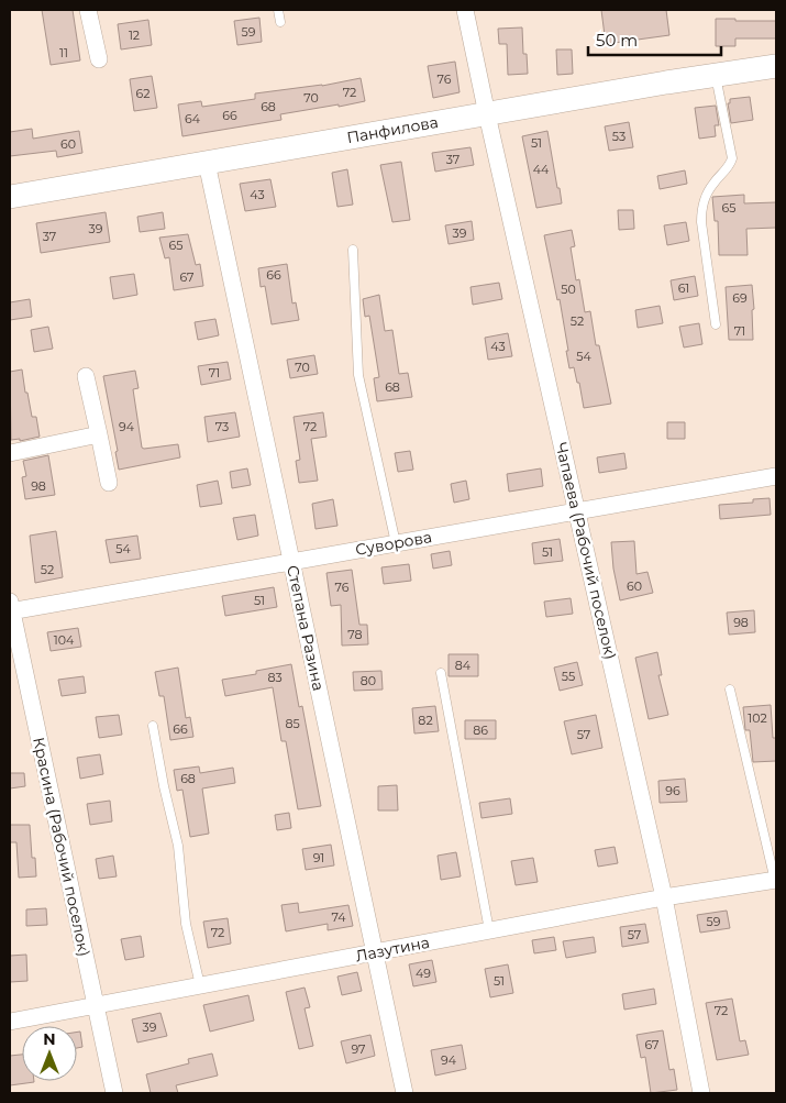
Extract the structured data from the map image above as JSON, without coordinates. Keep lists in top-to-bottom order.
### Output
{
  "streets": {
    "street": [
      "Панфилова",
      "Суворова",
      "Чапаева (Рабочий поселок)",
      "Степана Разина",
      "Красина (Рабочий поселок)",
      "Лазутина"
    ]
  },
  "crossings": [
    ["Панфилова", "Чапаева (Рабочий поселок)"],
    ["Панфилова", "Степана Разина"],
    ["Суворова", "Чапаева (Рабочий поселок)"],
    ["Суворова", "Степана Разина"],
    ["Суворова", "Красина (Рабочий поселок)"],
    ["Чапаева (Рабочий поселок)", "Лазутина"],
    ["Степана Разина", "Лазутина"],
    ["Красина (Рабочий поселок)", "Лазутина"]
  ],
  "house_numbers": [
    "59",
    "12",
    "11",
    "76",
    "72",
    "62",
    "70",
    "68",
    "66",
    "64",
    "53",
    "51",
    "60",
    "37",
    "44",
    "43",
    "65",
    "39",
    "39",
    "37",
    "65",
    "66",
    "67",
    "61",
    "50",
    "69",
    "52",
    "71",
    "43",
    "54",
    "70",
    "71",
    "68",
    "94",
    "73",
    "72",
    "98",
    "54",
    "51",
    "52",
    "60",
    "76",
    "51",
    "98",
    "78",
    "104",
    "84",
    "55",
    "83",
    "80",
    "102",
    "82",
    "85",
    "66",
    "86",
    "57",
    "68",
    "96",
    "91",
    "74",
    "59",
    "72",
    "57",
    "49",
    "51",
    "72",
    "39",
    "67",
    "97",
    "94"
  ],
  "scale_bar": "50 m",
  "north": "top"
}
